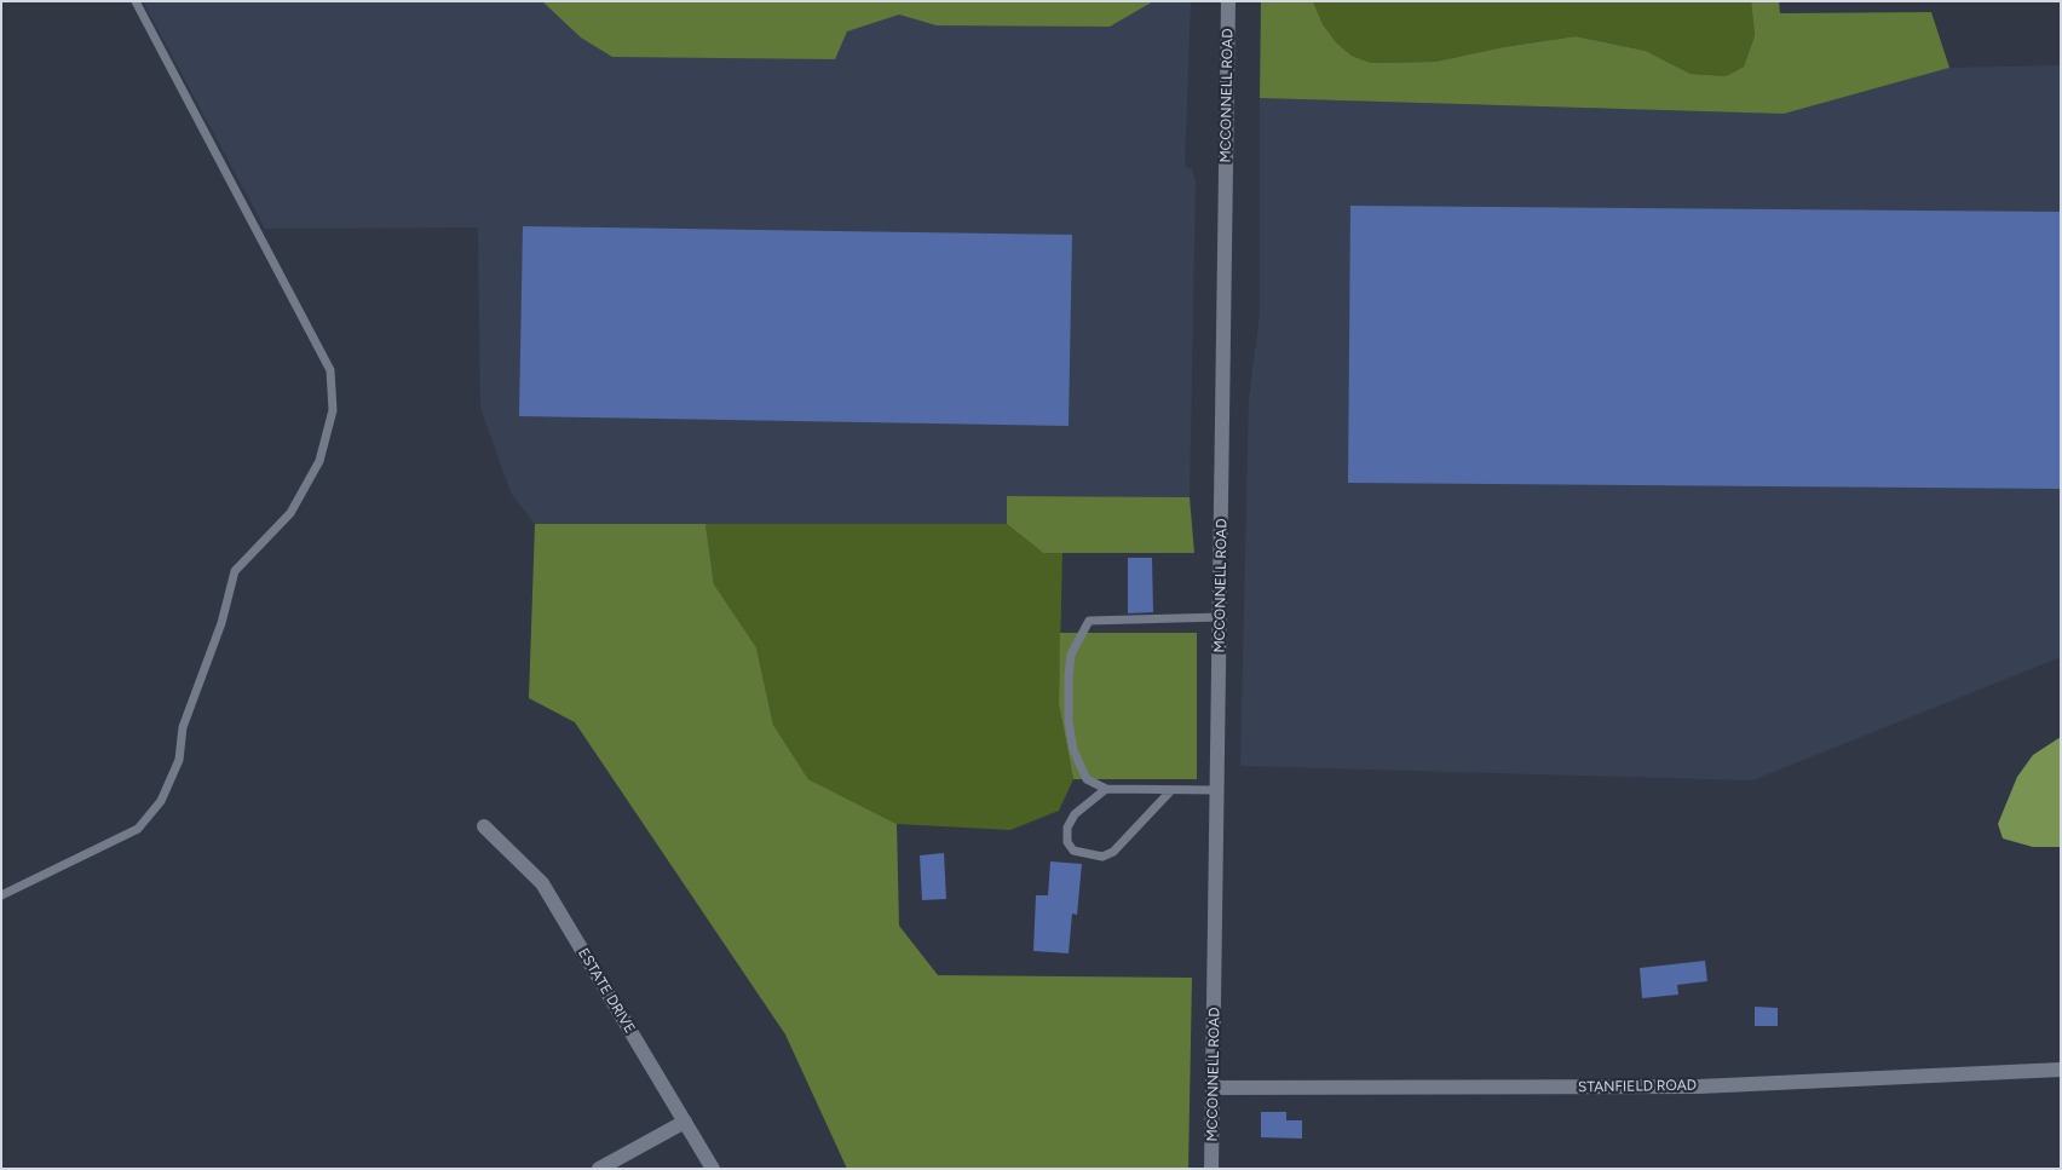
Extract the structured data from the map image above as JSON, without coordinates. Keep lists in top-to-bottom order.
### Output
{
  "streets": {
    "street": ["MCCONNELL ROAD", "ESTATE DRIVE", "STANFIELD ROAD"]
  },
  "crossings": [
    ["MCCONNELL ROAD", "STANFIELD ROAD"]
  ]
}
